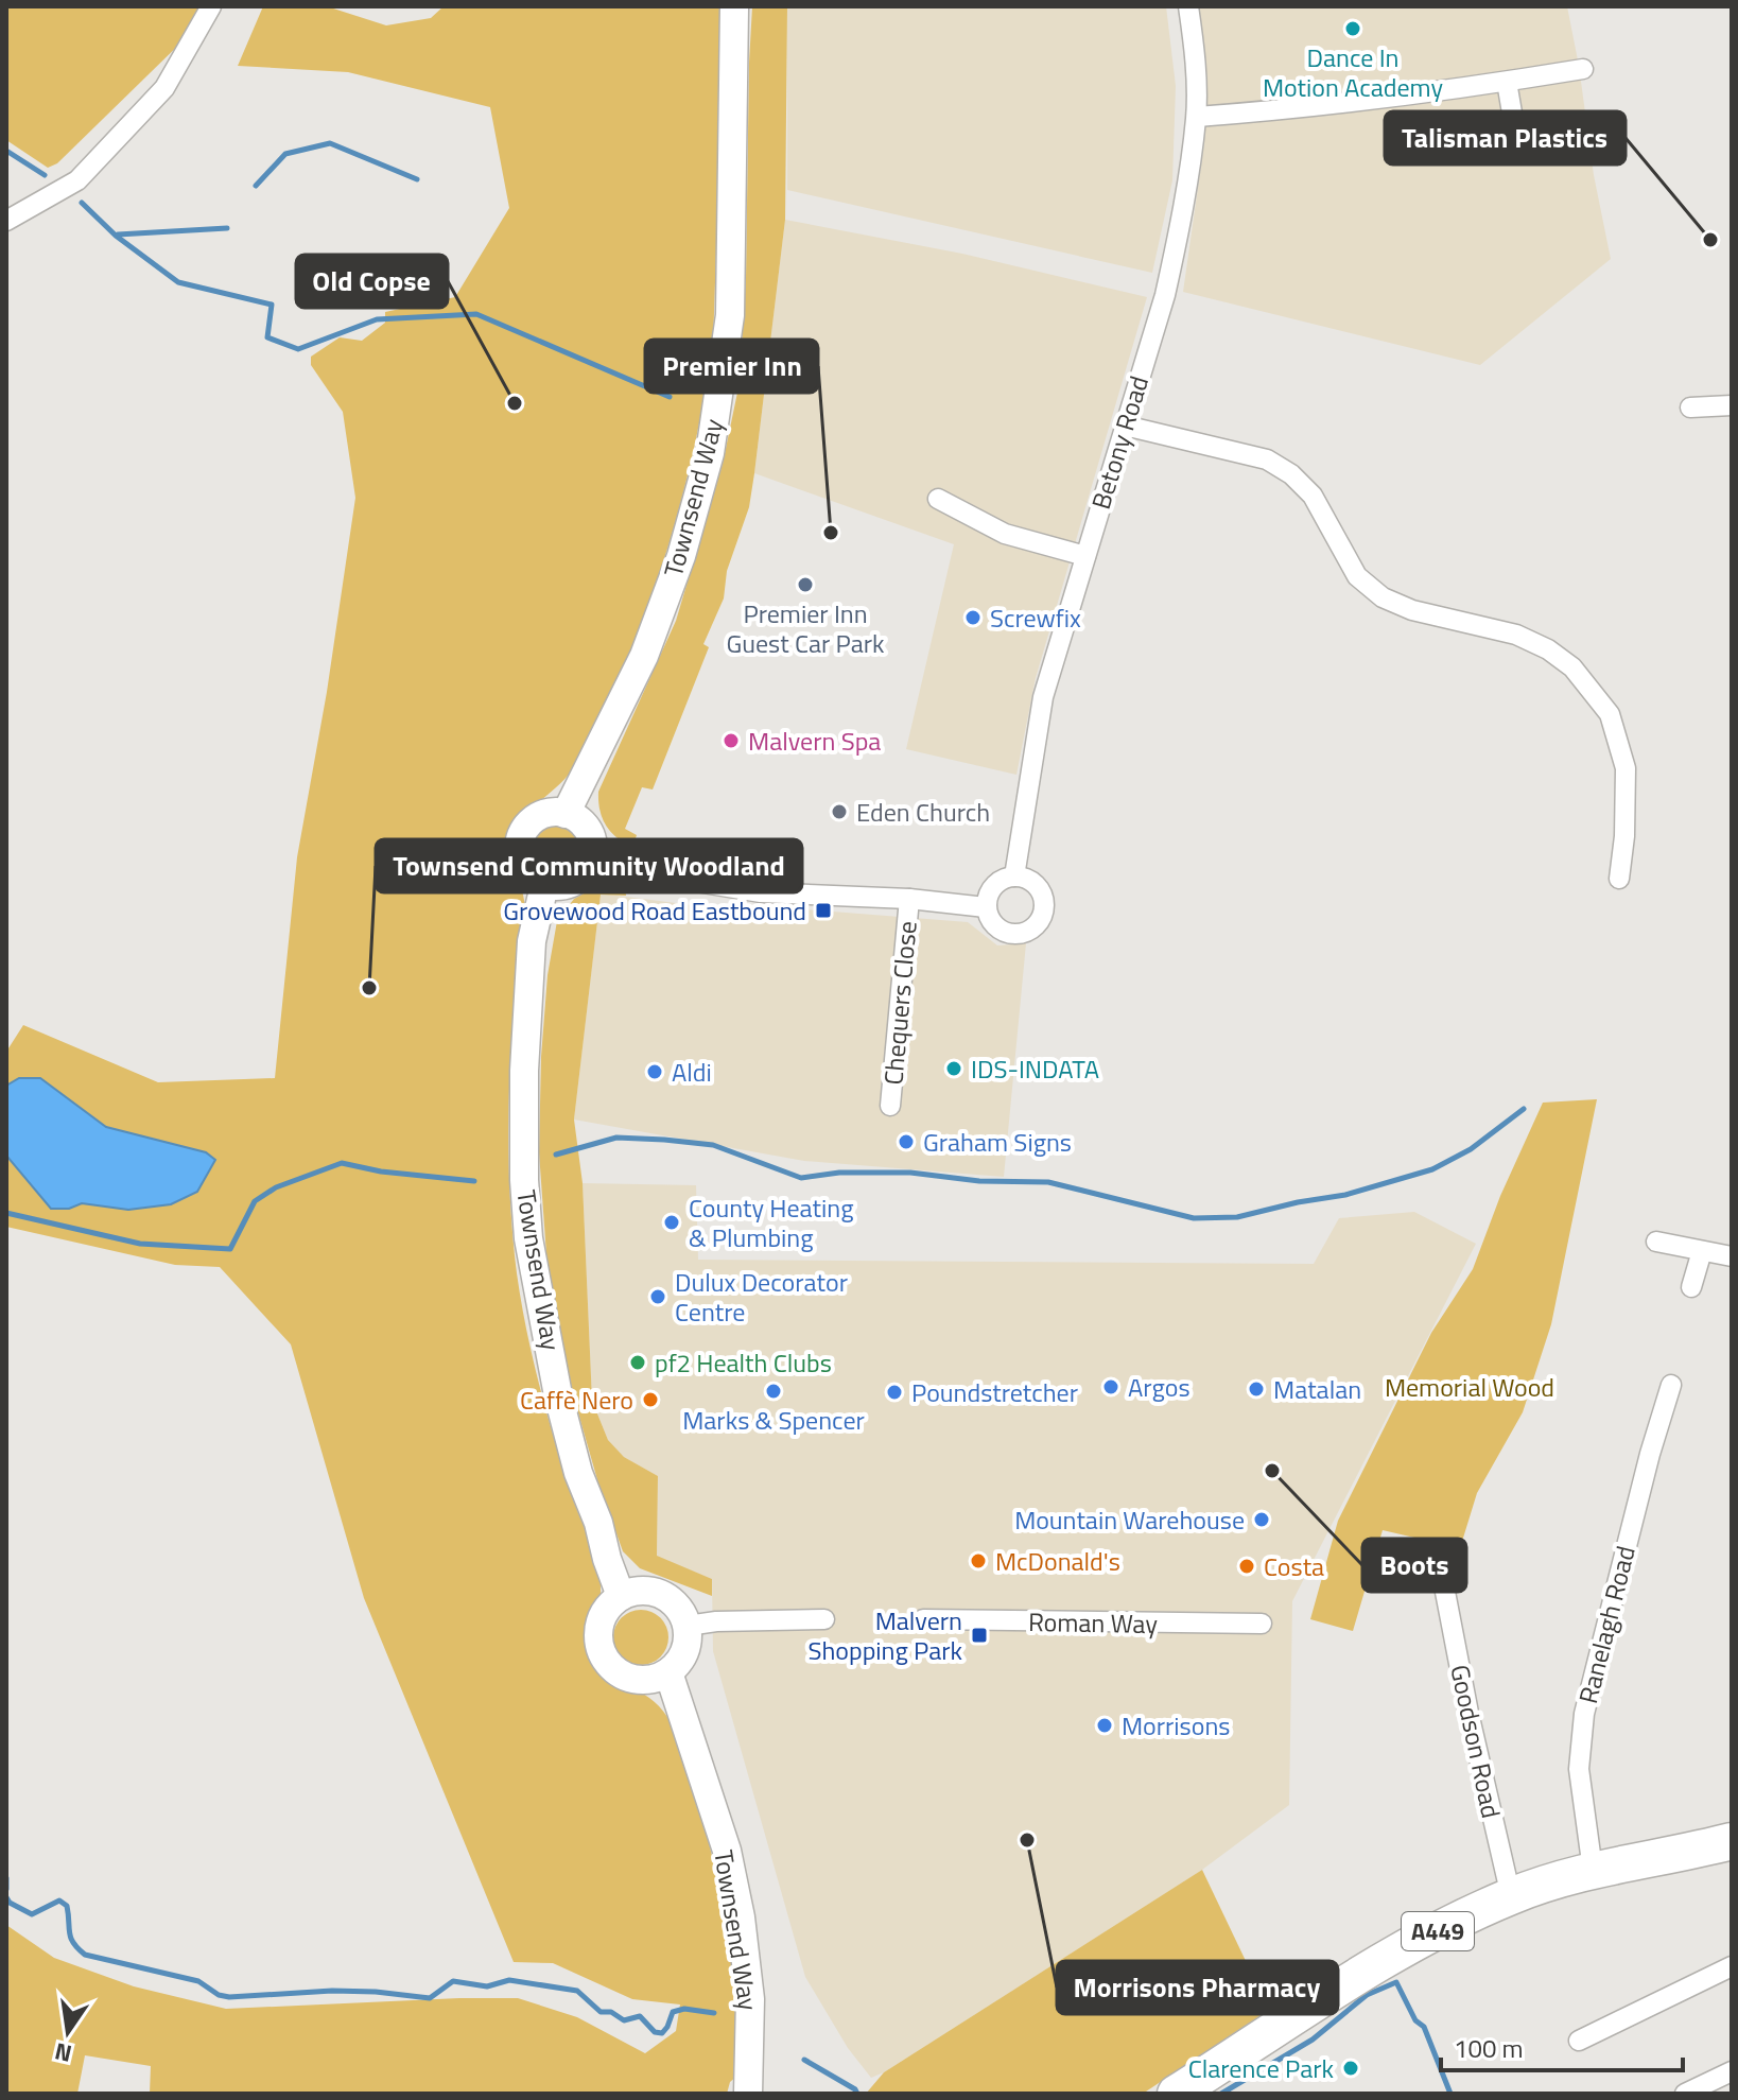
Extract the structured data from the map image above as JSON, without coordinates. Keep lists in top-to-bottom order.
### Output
{
  "streets": {
    "highway": ["A449"],
    "main road": ["Townsend Way"],
    "street": [
      "Betony Road",
      "Chequers Close",
      "Roman Way",
      "Ranelagh Road",
      "Goodson Road"
    ]
  },
  "crossings": [
    ["Ranelagh Road", "A449"],
    ["Goodson Road", "A449"]
  ],
  "parks": ["Memorial Wood"],
  "places": {
    "other": [
      "Dance In Motion Academy",
      "Talisman Plastics",
      "Old Copse",
      "Premier Inn",
      "Premier Inn Guest Car Park",
      "Screwfix",
      "Malvern Spa",
      "Eden Church",
      "Townsend Community Woodland",
      "IDS-INDATA",
      "Aldi",
      "Graham Signs",
      "County Heating & Plumbing",
      "Dulux Decorator Centre",
      "pf2 Health Clubs",
      "Argos",
      "Matalan",
      "Marks & Spencer",
      "Poundstretcher",
      "Caffè Nero",
      "Boots",
      "Mountain Warehouse",
      "McDonald's",
      "Costa",
      "Morrisons",
      "Morrisons Pharmacy",
      "Clarence Park"
    ],
    "transit": ["Grovewood Road Eastbound", "Malvern Shopping Park"]
  },
  "scale_bar": "100 m",
  "north": "bottom"
}
